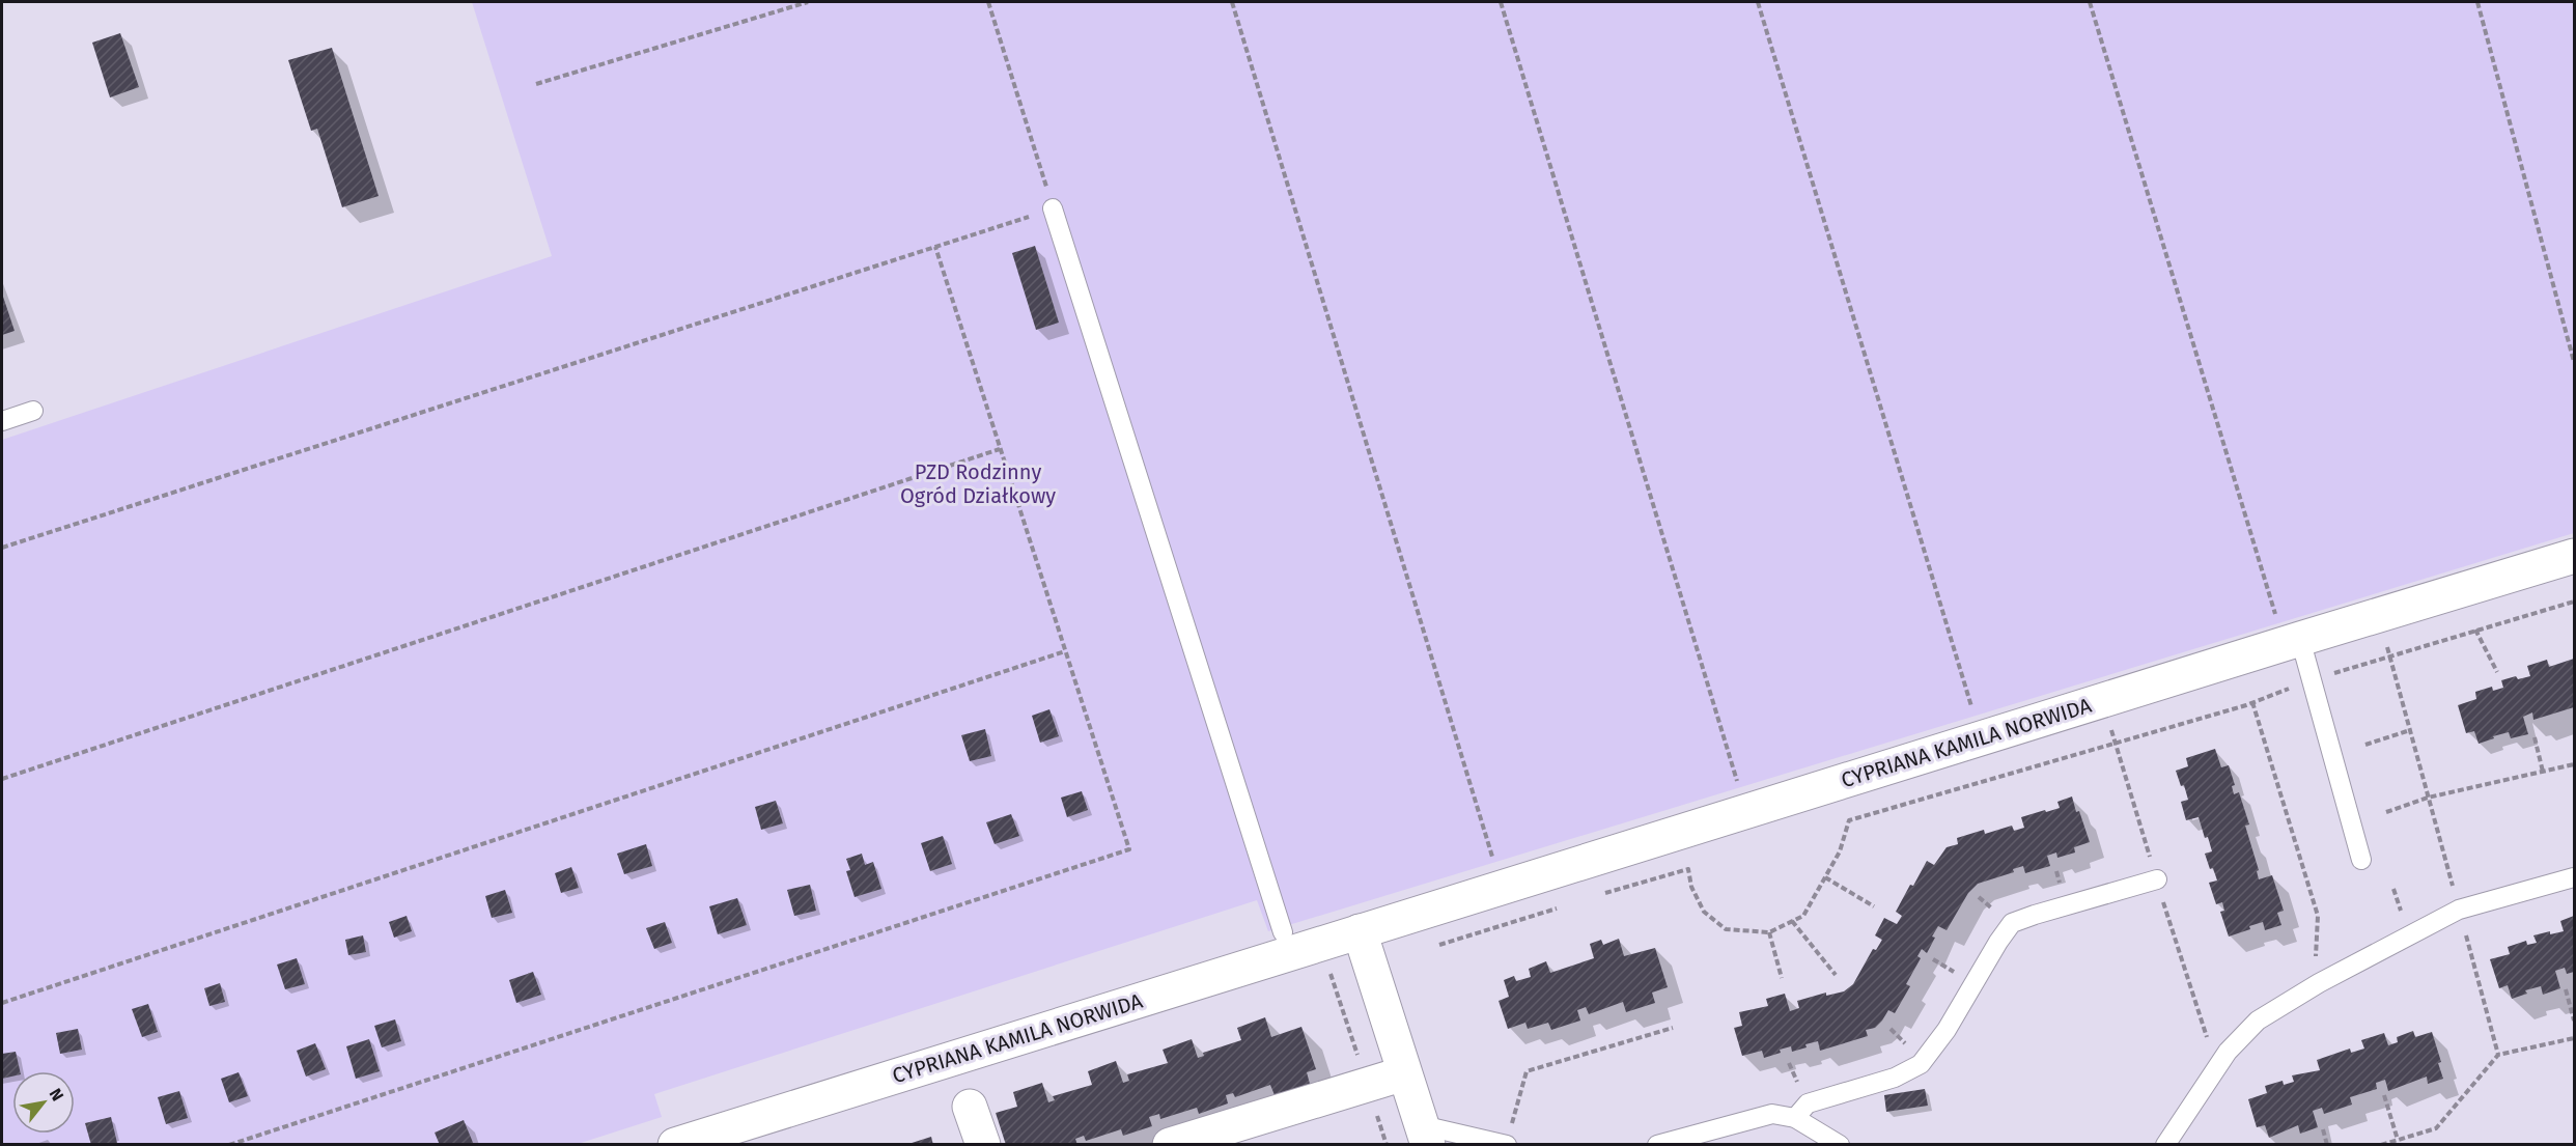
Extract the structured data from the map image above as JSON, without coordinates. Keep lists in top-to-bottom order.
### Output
{
  "streets": {
    "street": ["CYPRIANA KAMILA NORWIDA"]
  },
  "parks": ["PZD Rodzinny Ogród Działkowy"],
  "north": "top right"
}
